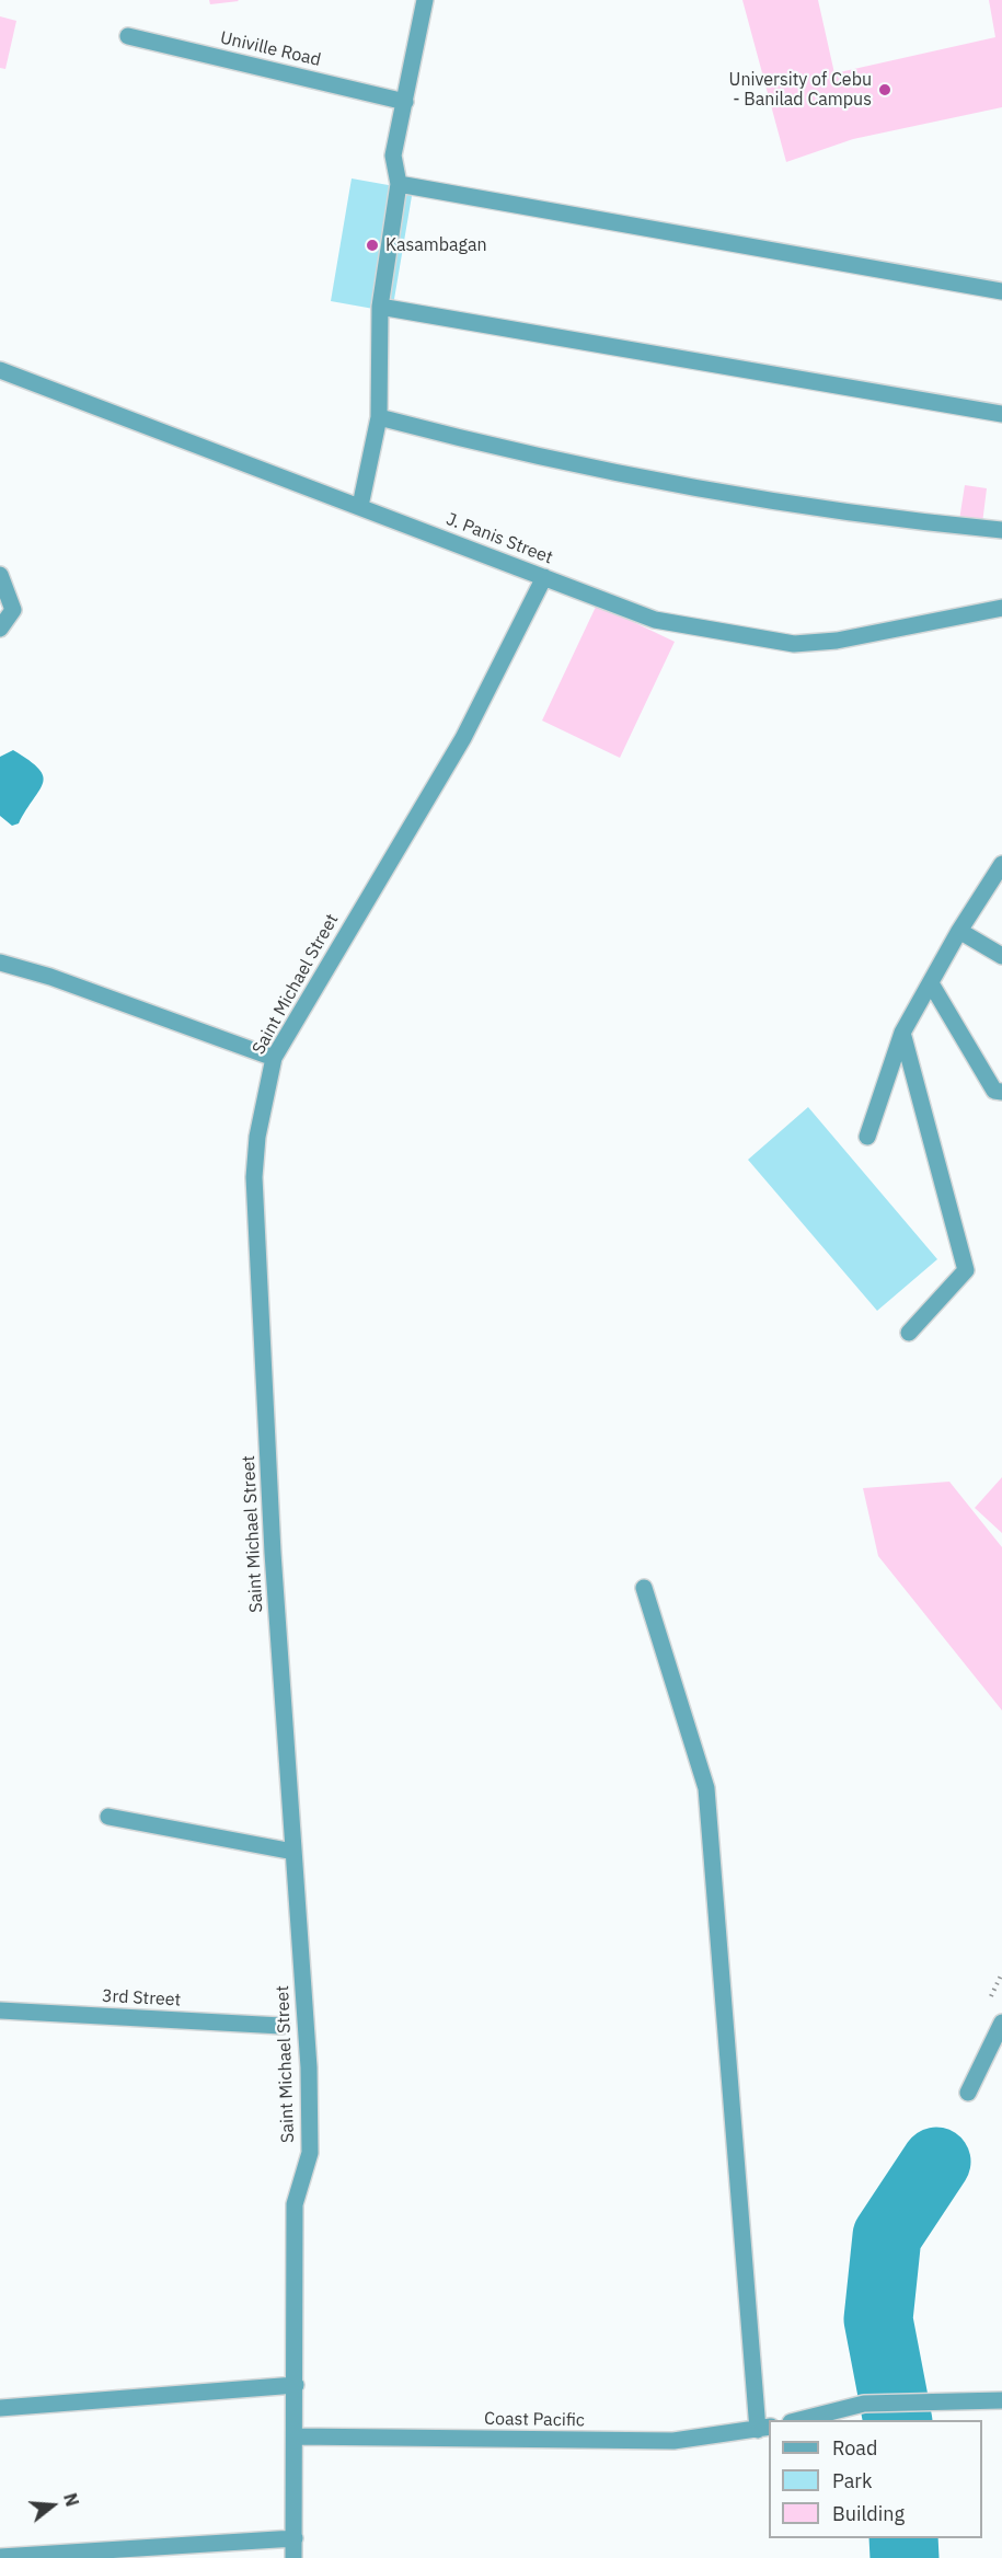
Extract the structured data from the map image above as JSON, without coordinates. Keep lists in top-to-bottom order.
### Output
{
  "streets": {
    "street": [
      "Univille Road",
      "J. Panis Street",
      "Saint Michael Street",
      "3rd Street",
      "Coast Pacific"
    ]
  },
  "crossings": [
    ["J. Panis Street", "Saint Michael Street"],
    ["Saint Michael Street", "Coast Pacific"]
  ],
  "places": ["University of Cebu - Banilad Campus", "Kasambagan"],
  "legend": ["Road", "Park", "Building"],
  "north": "right"
}
